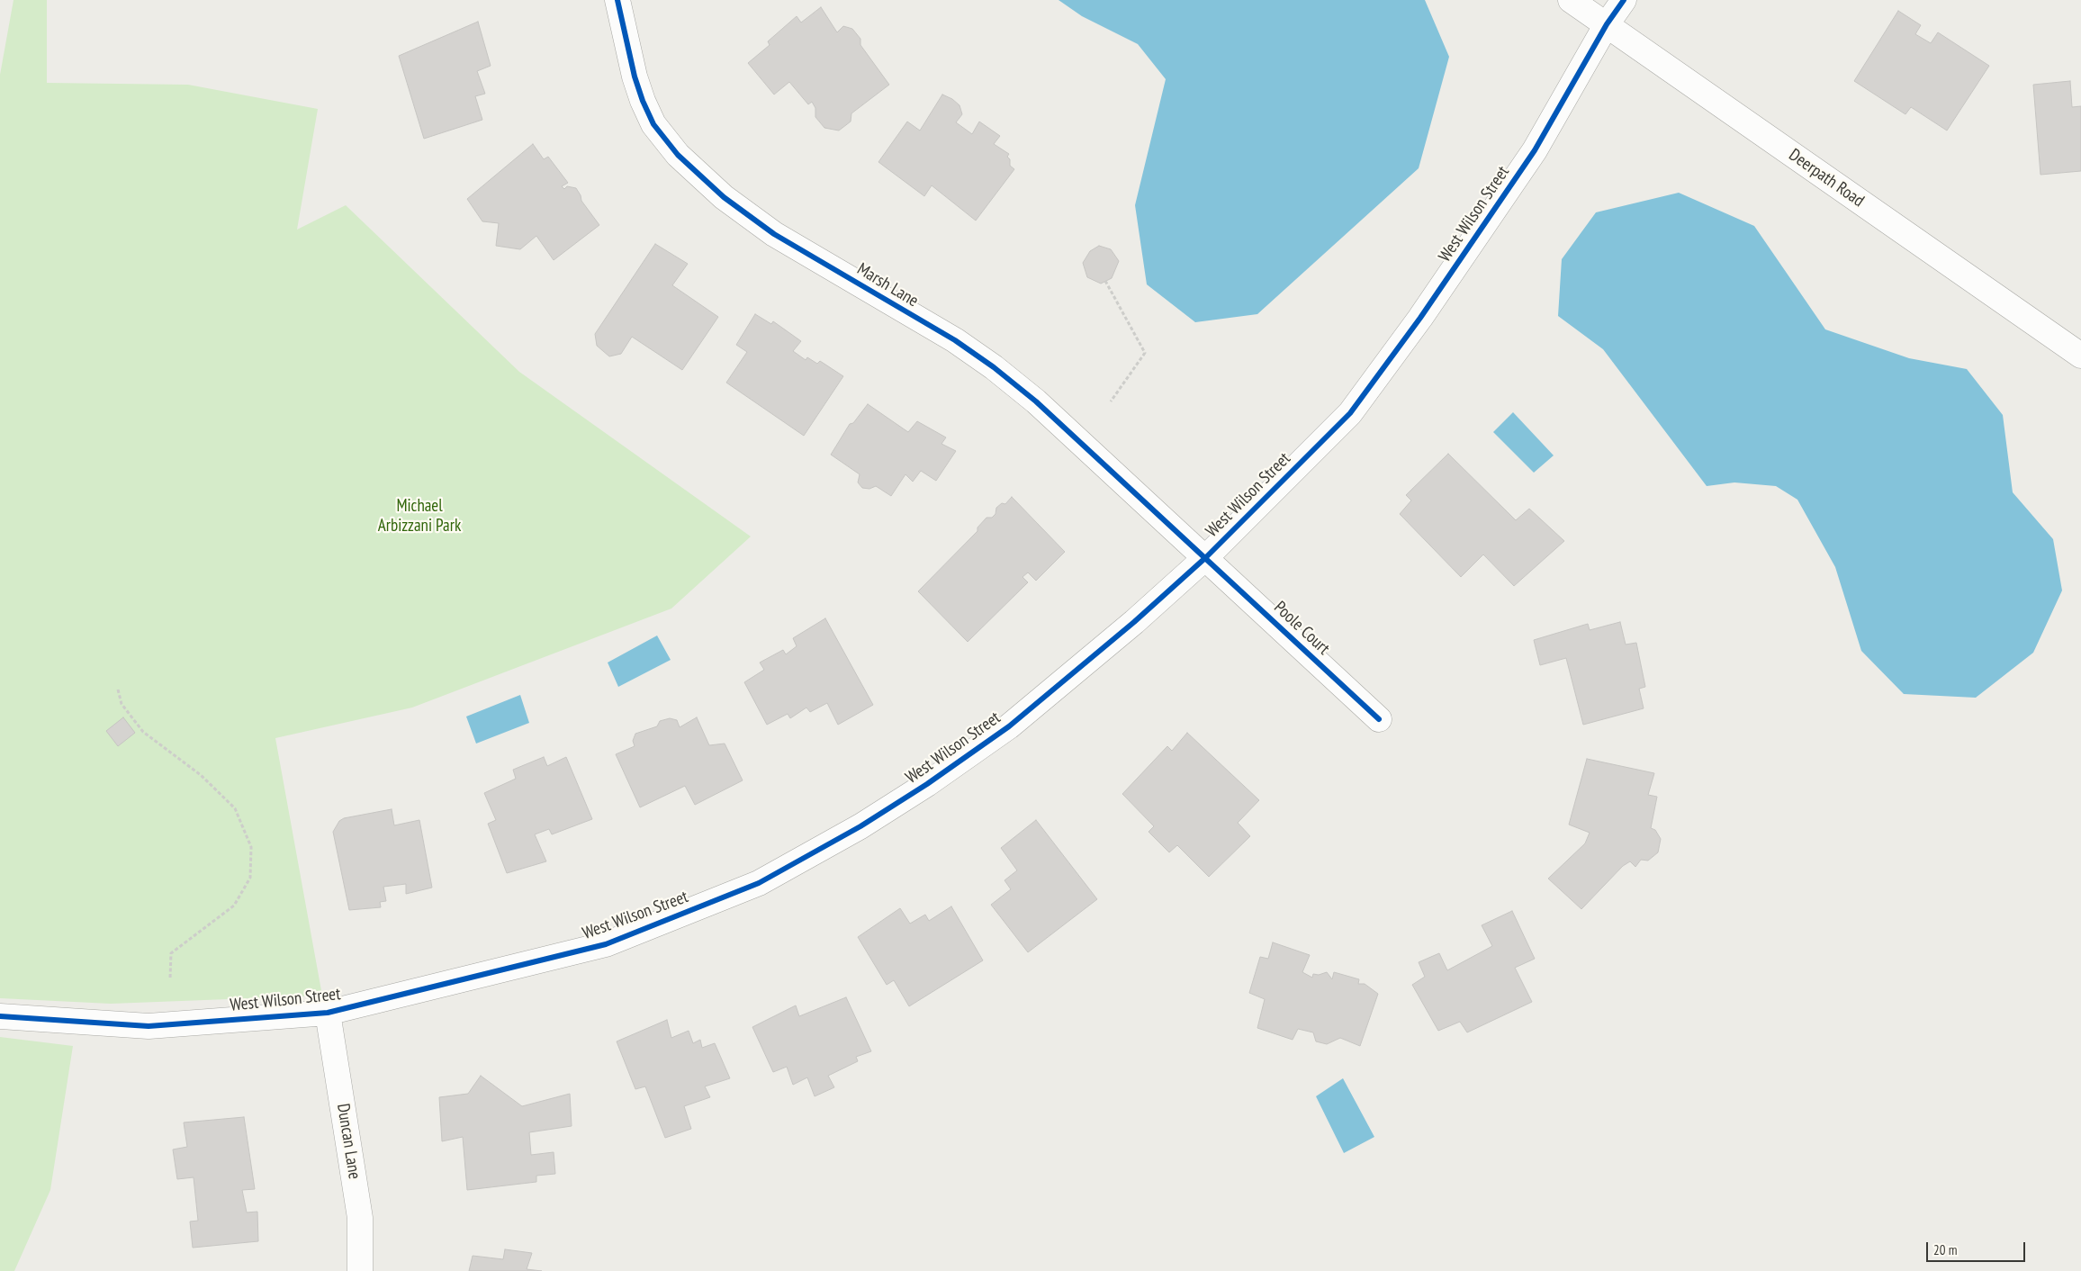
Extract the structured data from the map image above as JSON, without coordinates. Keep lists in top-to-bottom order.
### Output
{
  "streets": {
    "street": [
      "Deerpath Road",
      "West Wilson Street",
      "Marsh Lane",
      "Poole Court",
      "Duncan Lane"
    ]
  },
  "crossings": [
    ["Deerpath Road", "West Wilson Street"],
    ["West Wilson Street", "Marsh Lane"],
    ["West Wilson Street", "Poole Court"],
    ["West Wilson Street", "Duncan Lane"],
    ["Marsh Lane", "Poole Court"]
  ],
  "parks": ["Michael Arbizzani Park"],
  "scale_bar": "20 m"
}
